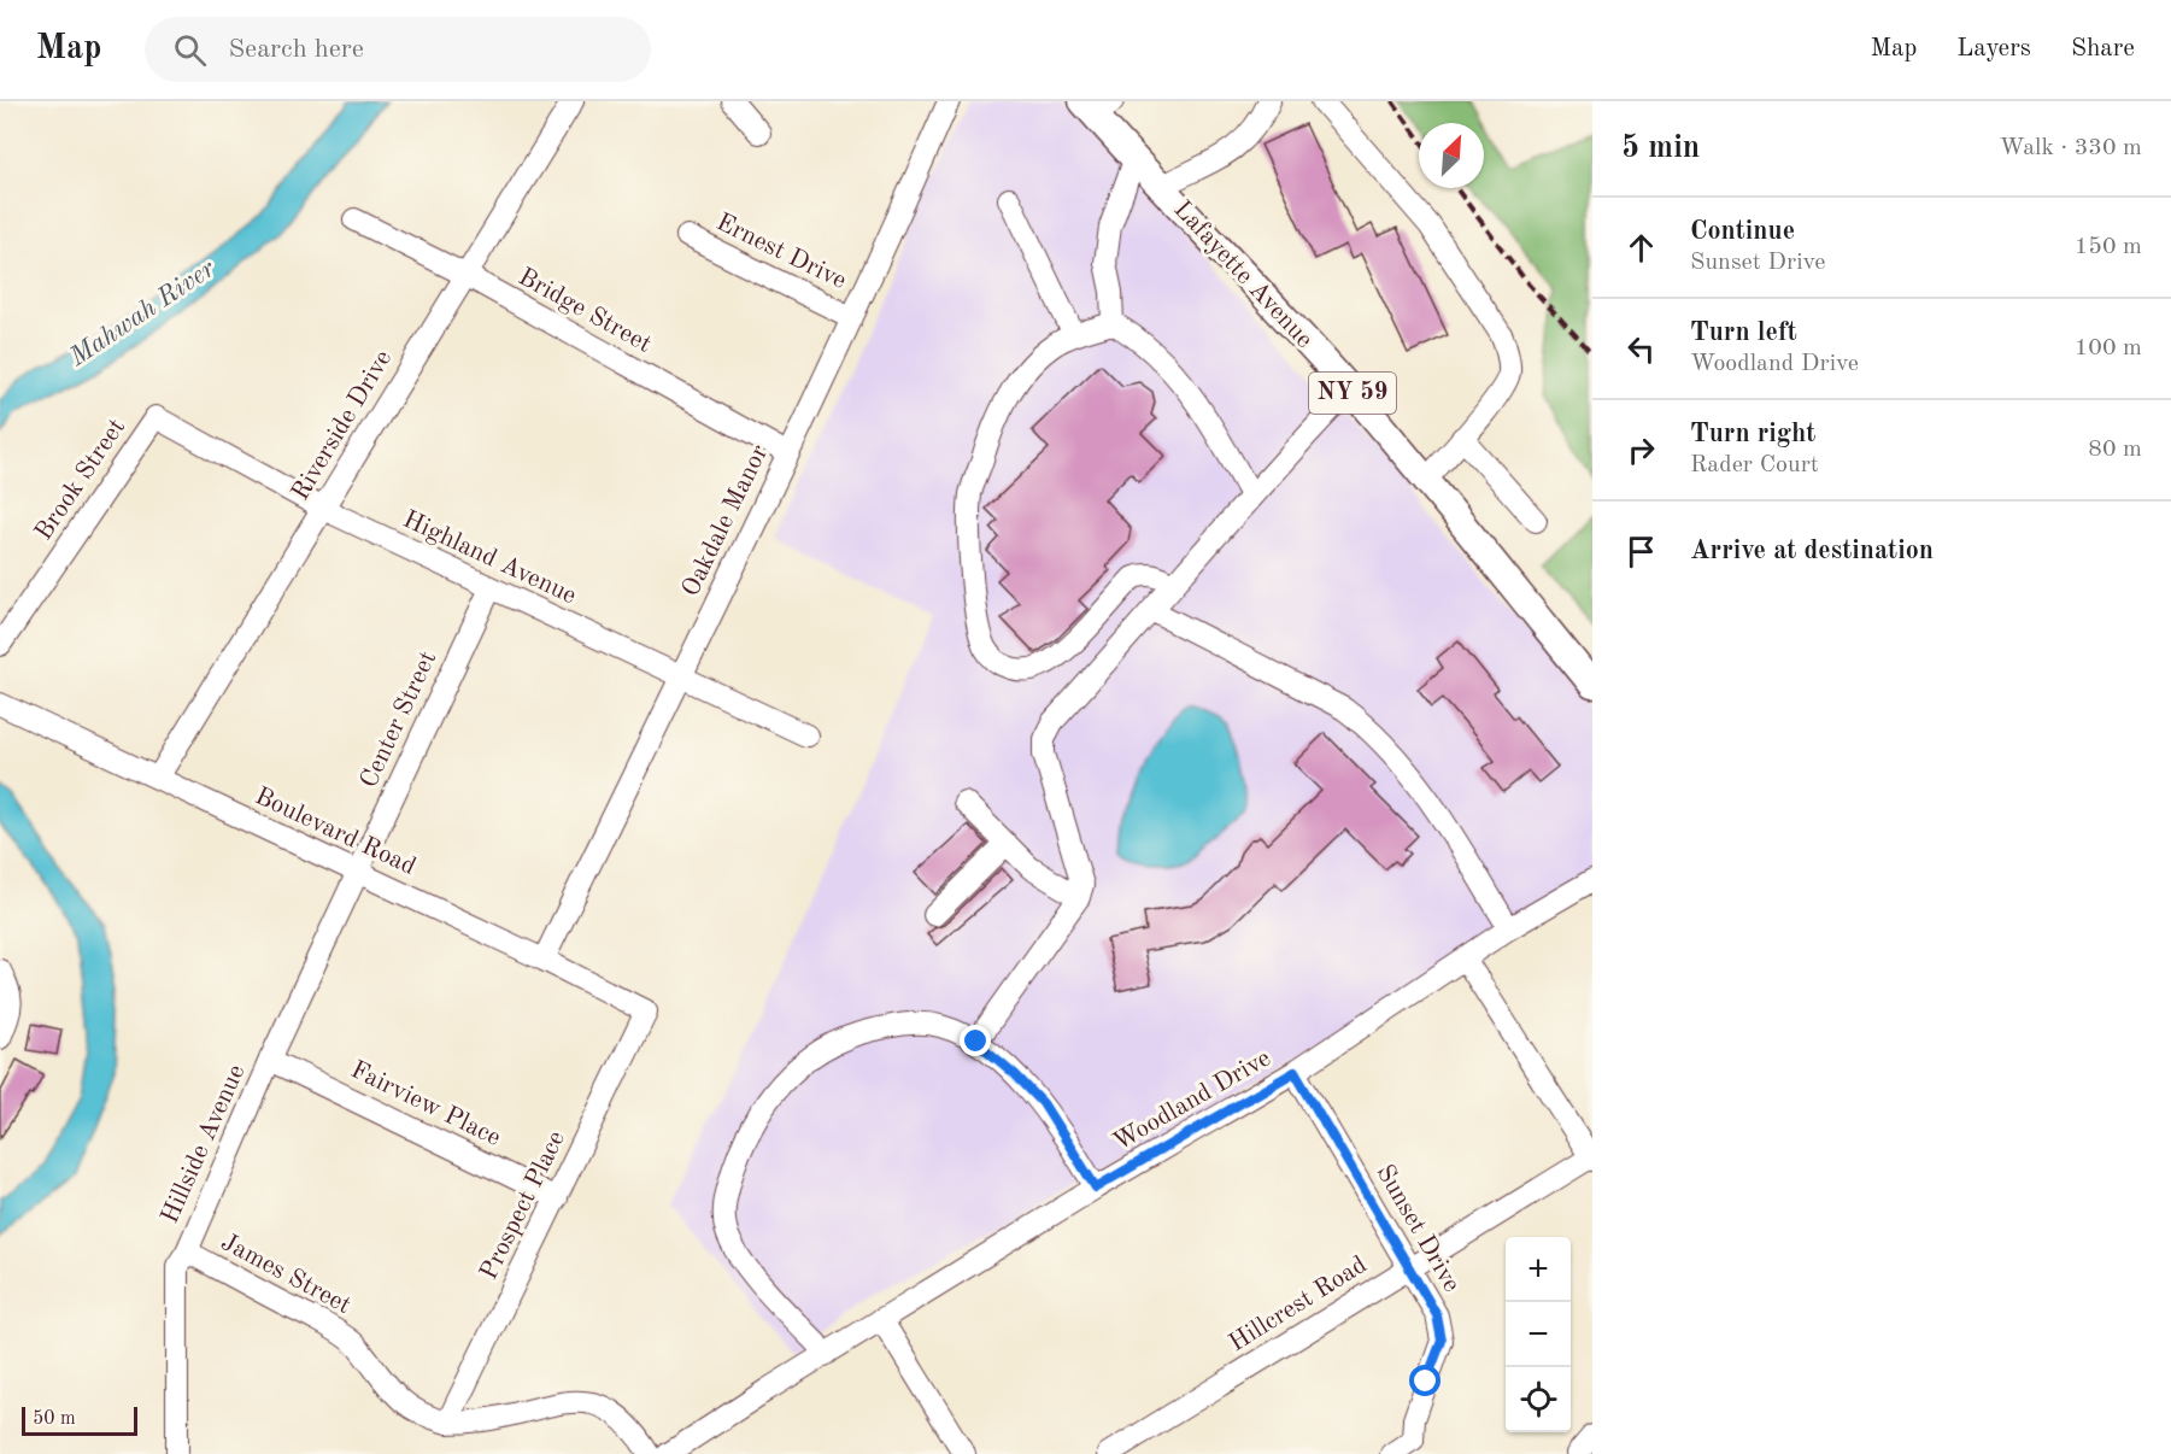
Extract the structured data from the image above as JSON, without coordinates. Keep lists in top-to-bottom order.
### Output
{
  "streets": {
    "main road": ["Lafayette Avenue", "NY 59"],
    "street": [
      "Ernest Drive",
      "Bridge Street",
      "Riverside Drive",
      "Brook Street",
      "Oakdale Manor",
      "Highland Avenue",
      "Center Street",
      "Boulevard Road",
      "Woodland Drive",
      "Fairview Place",
      "Hillside Avenue",
      "Prospect Place",
      "Sunset Drive",
      "James Street",
      "Hillcrest Road"
    ]
  },
  "crossings": [
    ["Ernest Drive", "Oakdale Manor"],
    ["Bridge Street", "Riverside Drive"],
    ["Bridge Street", "Oakdale Manor"],
    ["Riverside Drive", "Highland Avenue"],
    ["Riverside Drive", "Boulevard Road"],
    ["Brook Street", "Highland Avenue"],
    ["Oakdale Manor", "Highland Avenue"],
    ["Oakdale Manor", "Boulevard Road"],
    ["Highland Avenue", "Center Street"],
    ["Center Street", "Boulevard Road"],
    ["Center Street", "Hillside Avenue"],
    ["Boulevard Road", "Hillside Avenue"],
    ["Boulevard Road", "Prospect Place"],
    ["Woodland Drive", "Sunset Drive"],
    ["Fairview Place", "Hillside Avenue"],
    ["Fairview Place", "Prospect Place"],
    ["Hillside Avenue", "James Street"],
    ["Prospect Place", "James Street"],
    ["Sunset Drive", "Hillcrest Road"]
  ],
  "water": ["Mahwah River"],
  "scale_bar": "50 m",
  "north": "top right",
  "page": {
    "header": "Map",
    "search": "Search here",
    "nav": ["Map", "Layers", "Share"],
    "heading": ["5 min", "Walk · 330 m"],
    "list": [
      ["Continue", "Sunset Drive", "150 m"],
      ["Turn left", "Woodland Drive", "100 m"],
      ["Turn right", "Rader Court", "80 m"],
      "Arrive at destination"
    ],
    "map_buttons": ["+", "−"],
    "scale": "50 m"
  }
}
